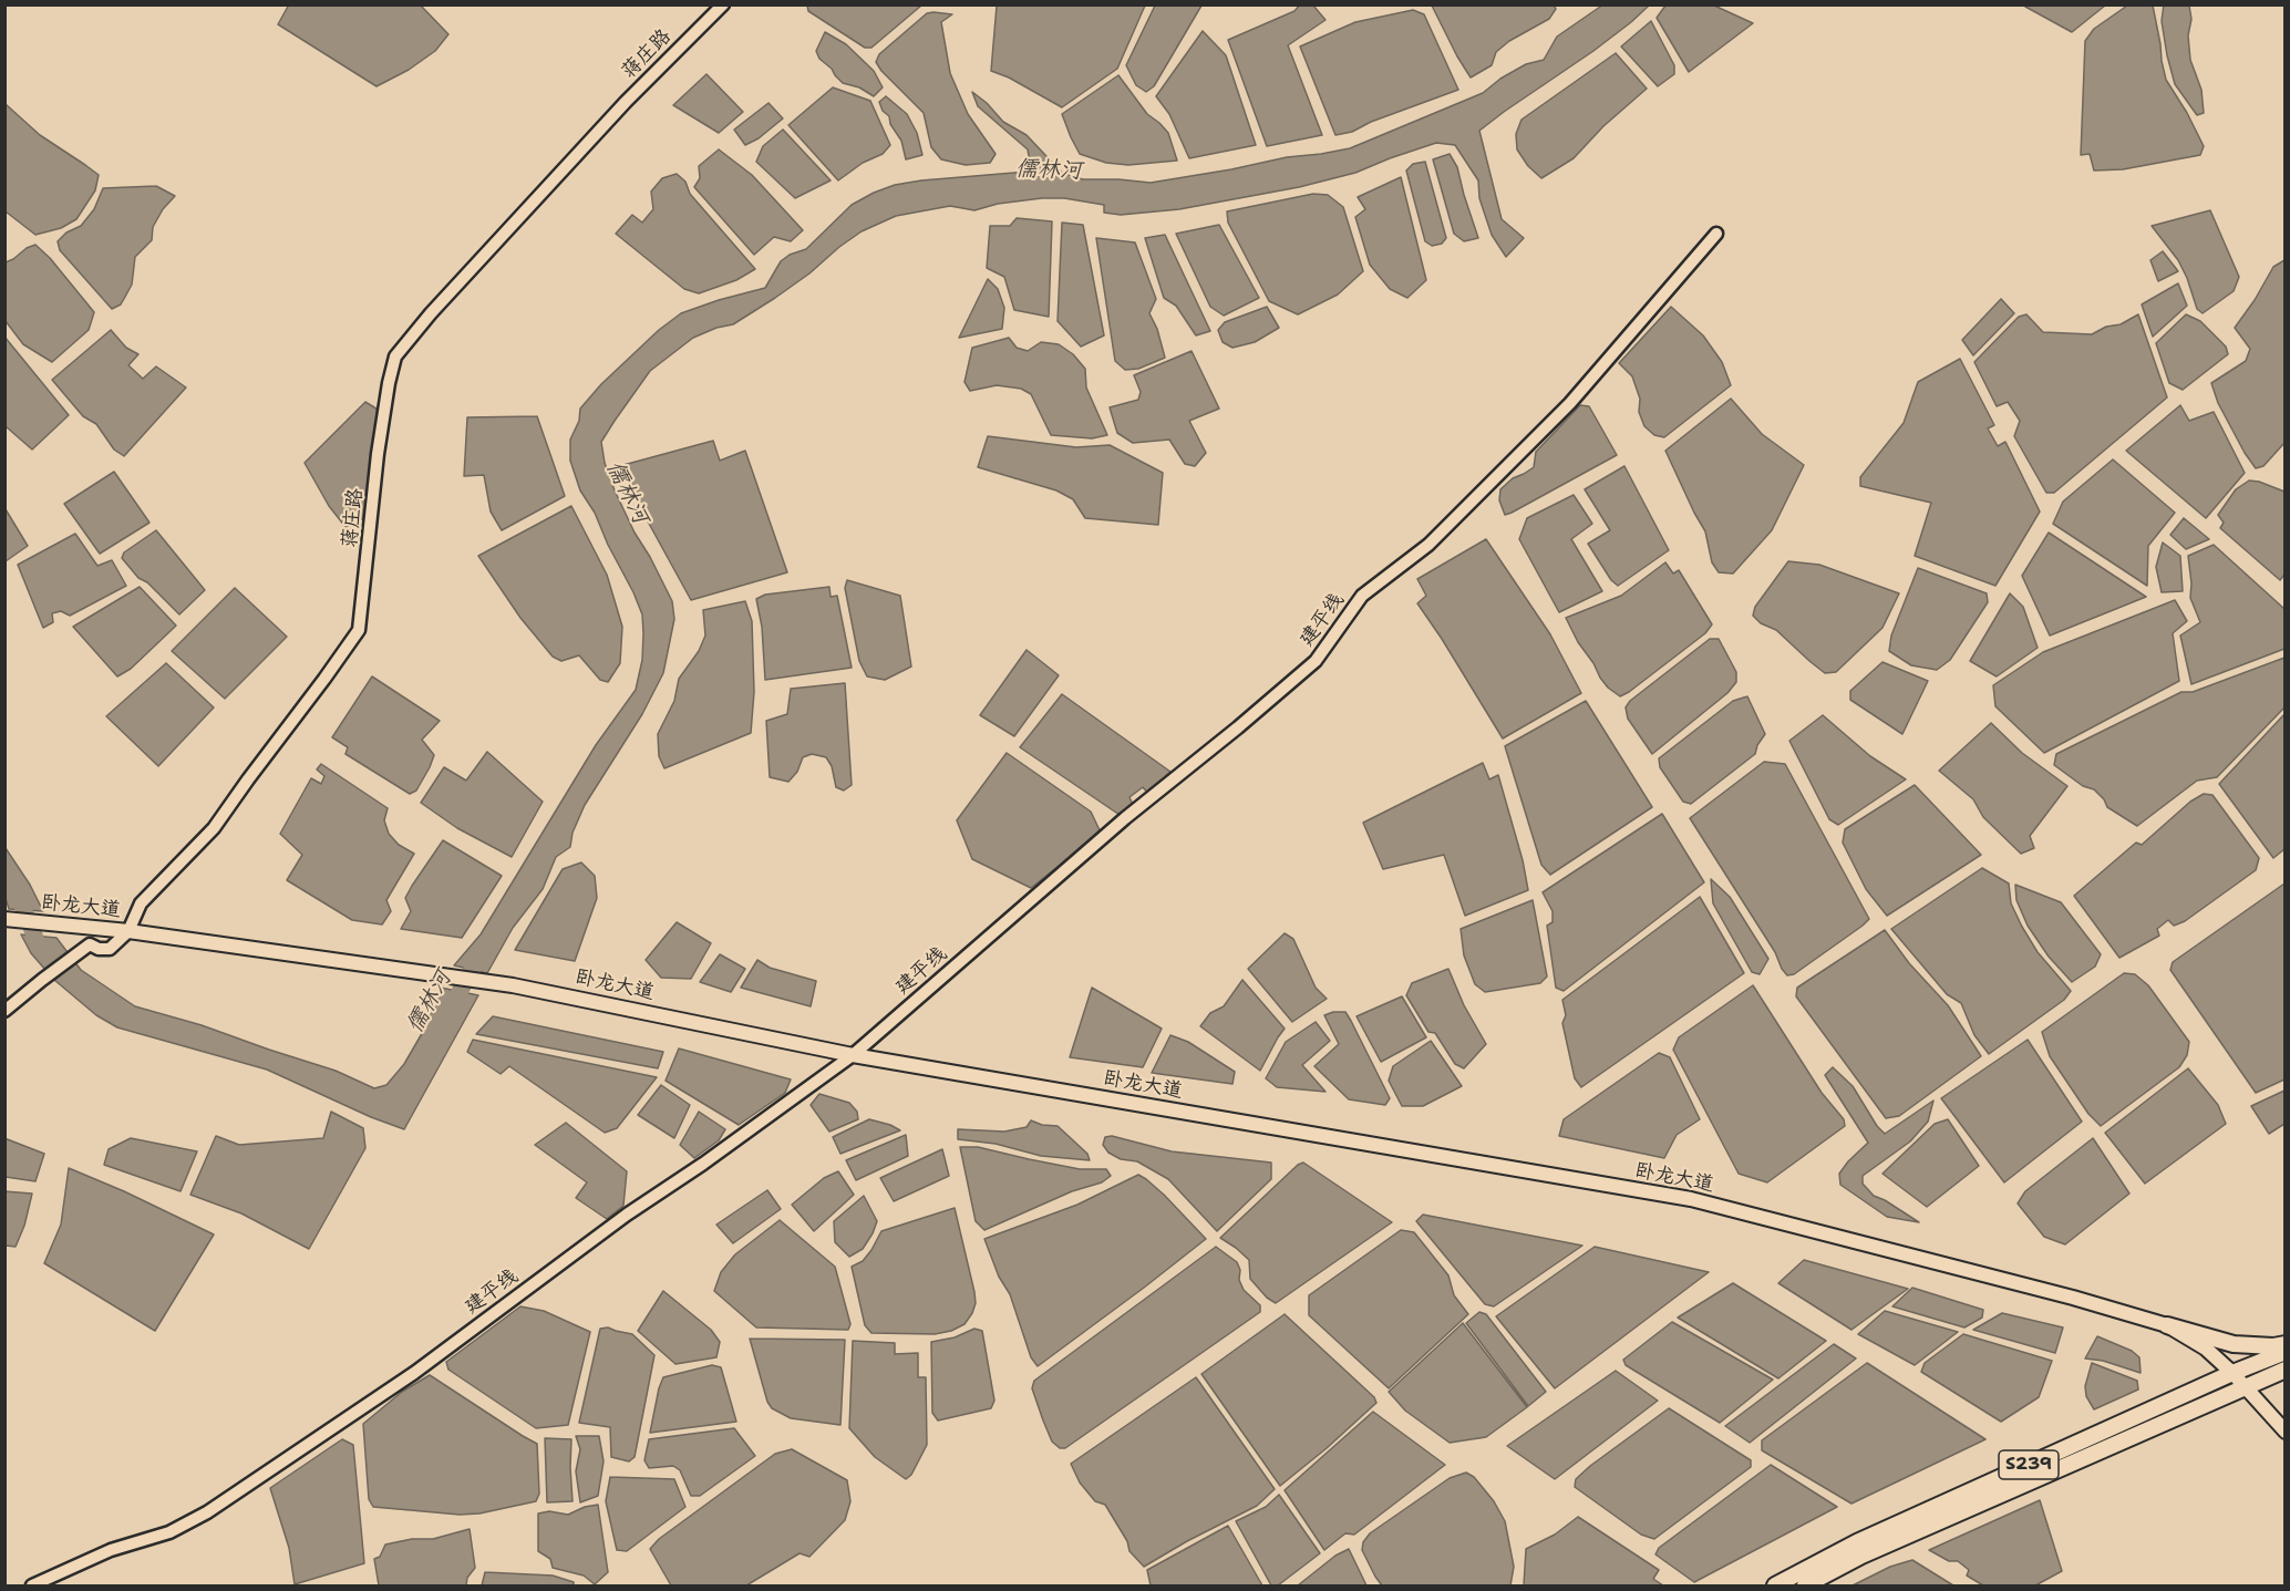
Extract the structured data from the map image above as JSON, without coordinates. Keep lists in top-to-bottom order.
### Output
{
  "streets": {
    "main road": ["卧龙大道", "S239"],
    "street": ["蒋庄路", "建平线"]
  },
  "crossings": [
    ["蒋庄路", "卧龙大道"],
    ["建平线", "卧龙大道"],
    ["卧龙大道", "S239"]
  ],
  "water": ["儒林河"]
}
